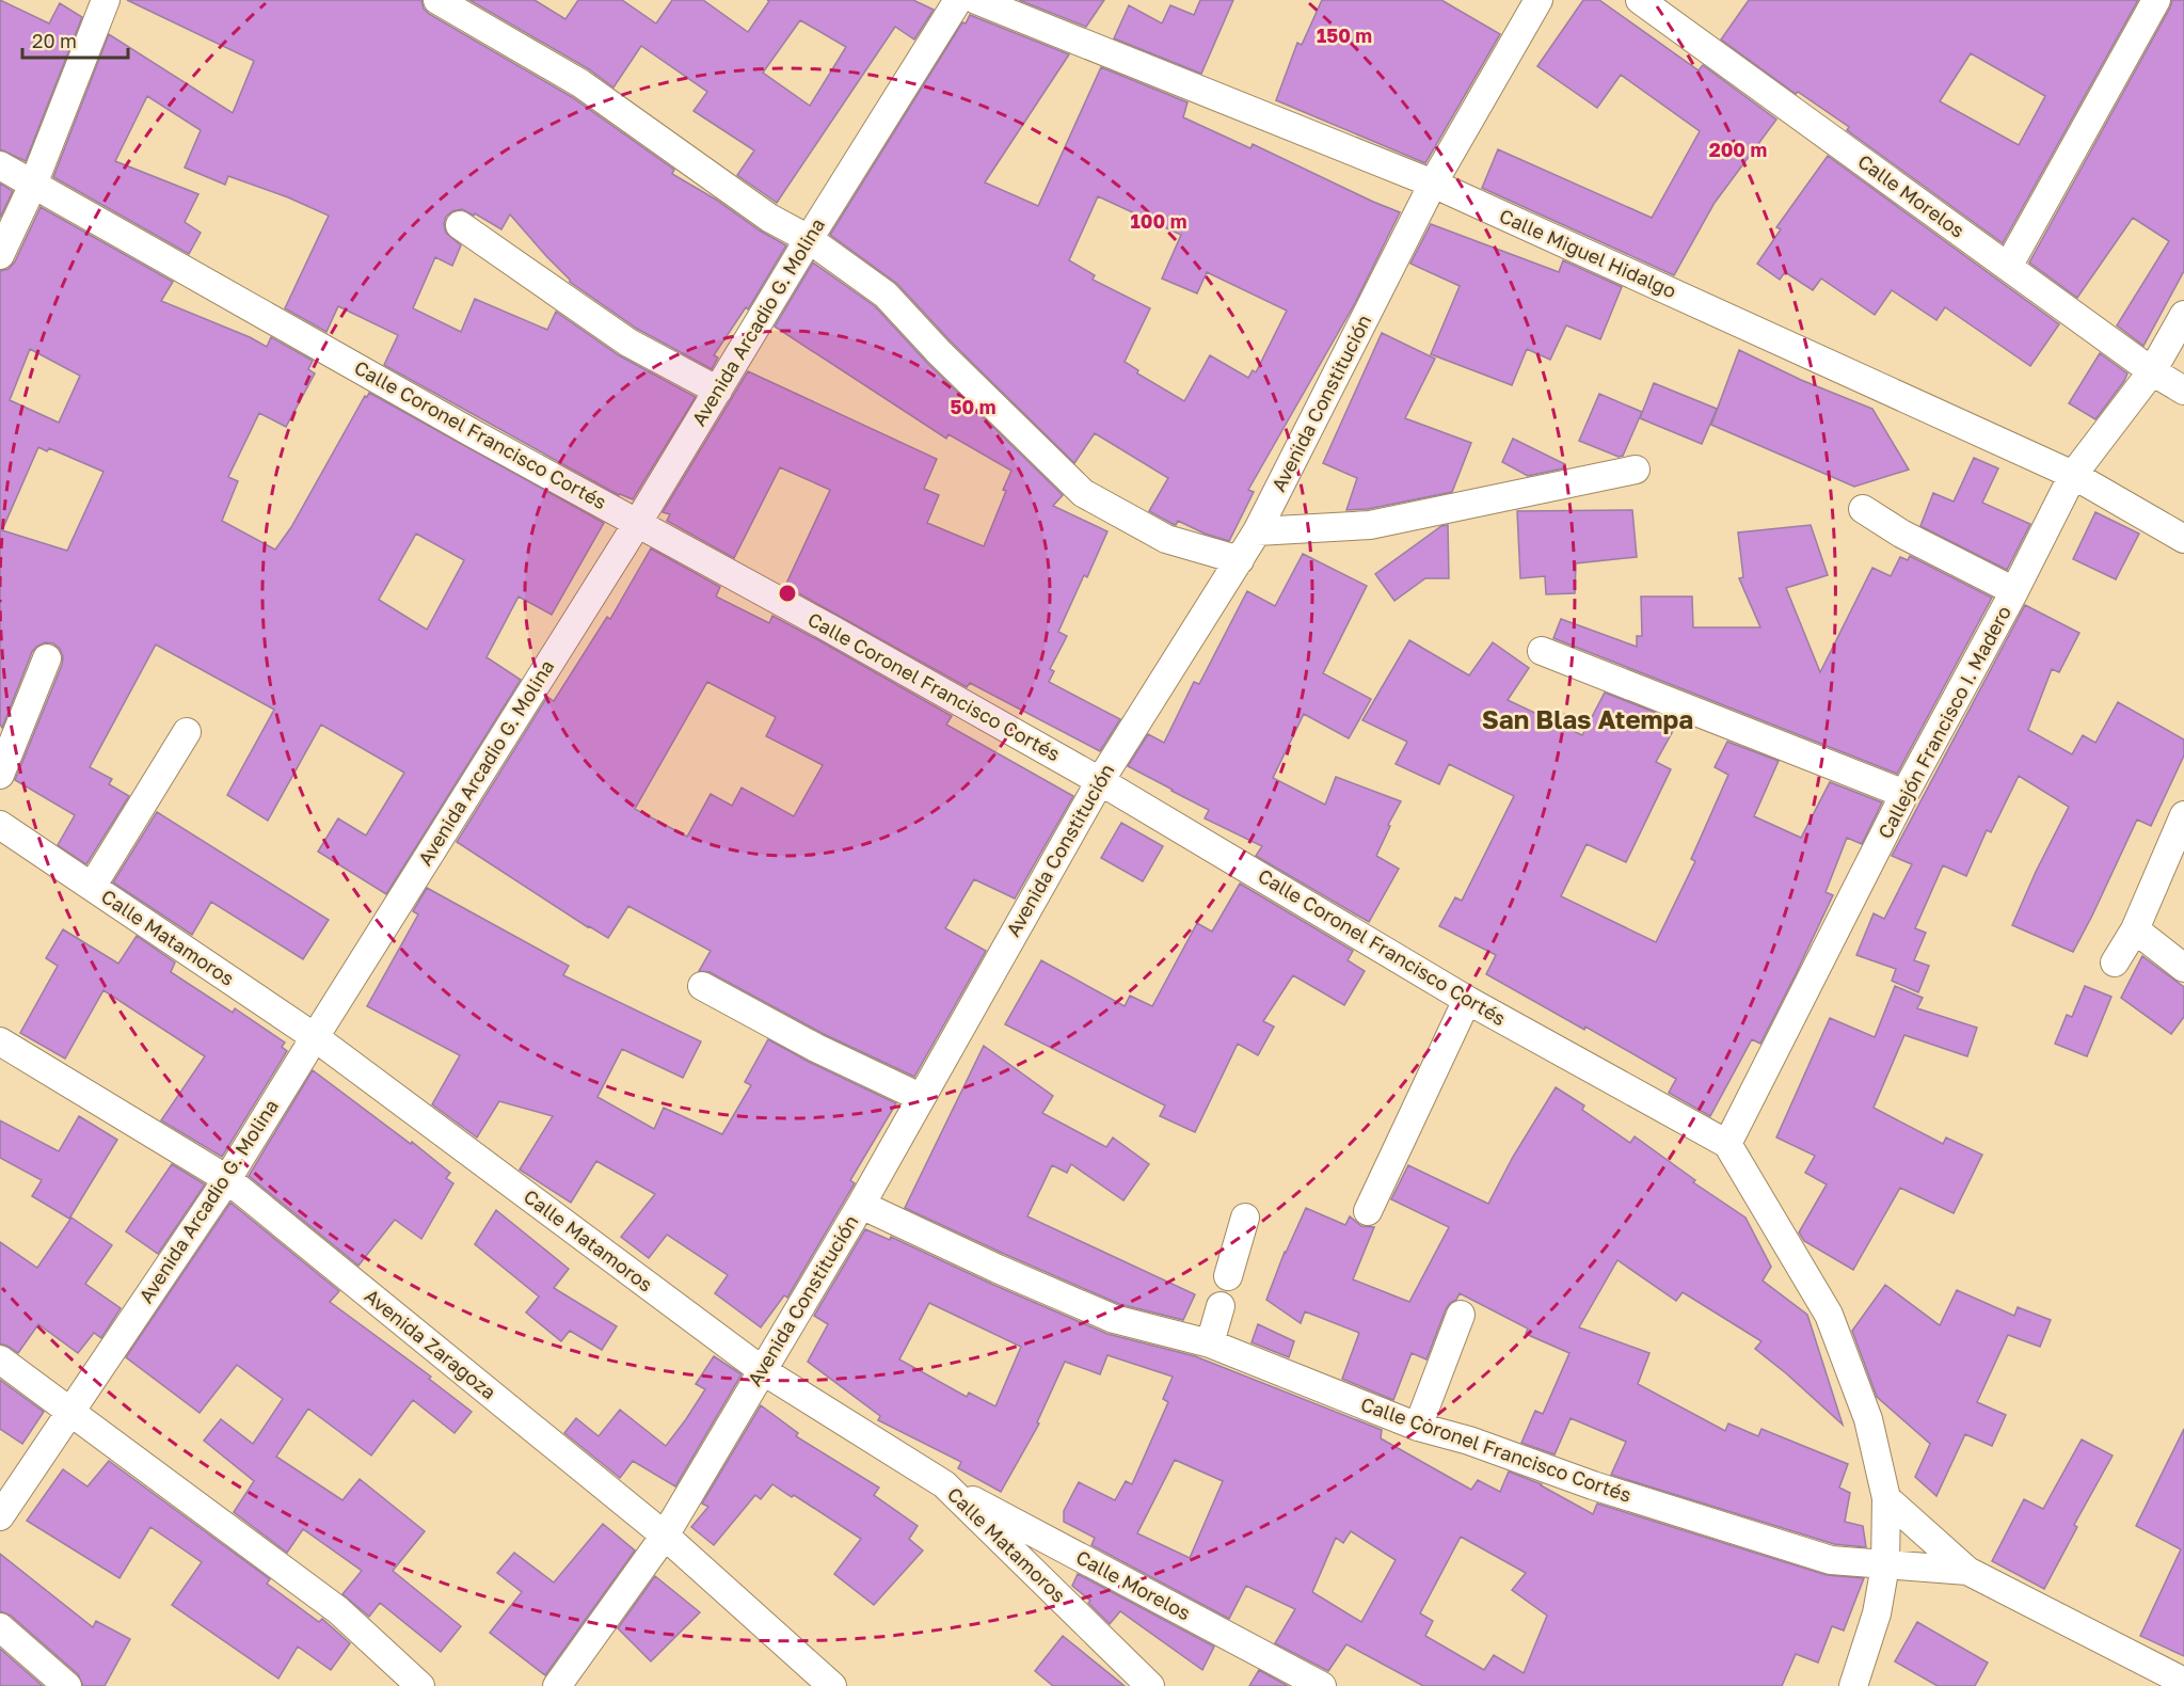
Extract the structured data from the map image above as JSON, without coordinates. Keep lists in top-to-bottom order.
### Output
{
  "streets": {
    "street": [
      "Calle Morelos",
      "Calle Miguel Hidalgo",
      "Avenida Arcadio G. Molina",
      "Avenida Constitución",
      "Calle Coronel Francisco Cortés",
      "Callejón Francisco I. Madero",
      "Calle Matamoros",
      "Avenida Zaragoza"
    ]
  },
  "crossings": [
    ["Calle Morelos", "Callejón Francisco I. Madero"],
    ["Calle Morelos", "Calle Matamoros"],
    ["Calle Miguel Hidalgo", "Avenida Constitución"],
    ["Calle Miguel Hidalgo", "Callejón Francisco I. Madero"],
    ["Avenida Arcadio G. Molina", "Calle Coronel Francisco Cortés"],
    ["Avenida Arcadio G. Molina", "Calle Matamoros"],
    ["Avenida Arcadio G. Molina", "Avenida Zaragoza"],
    ["Avenida Constitución", "Calle Coronel Francisco Cortés"],
    ["Avenida Constitución", "Calle Matamoros"],
    ["Avenida Constitución", "Avenida Zaragoza"],
    ["Calle Coronel Francisco Cortés", "Callejón Francisco I. Madero"]
  ],
  "districts": ["San Blas Atempa"],
  "scale_bar": "20 m",
  "rings": [
    "150 m",
    "200 m",
    "100 m",
    "50 m"
  ]
}
